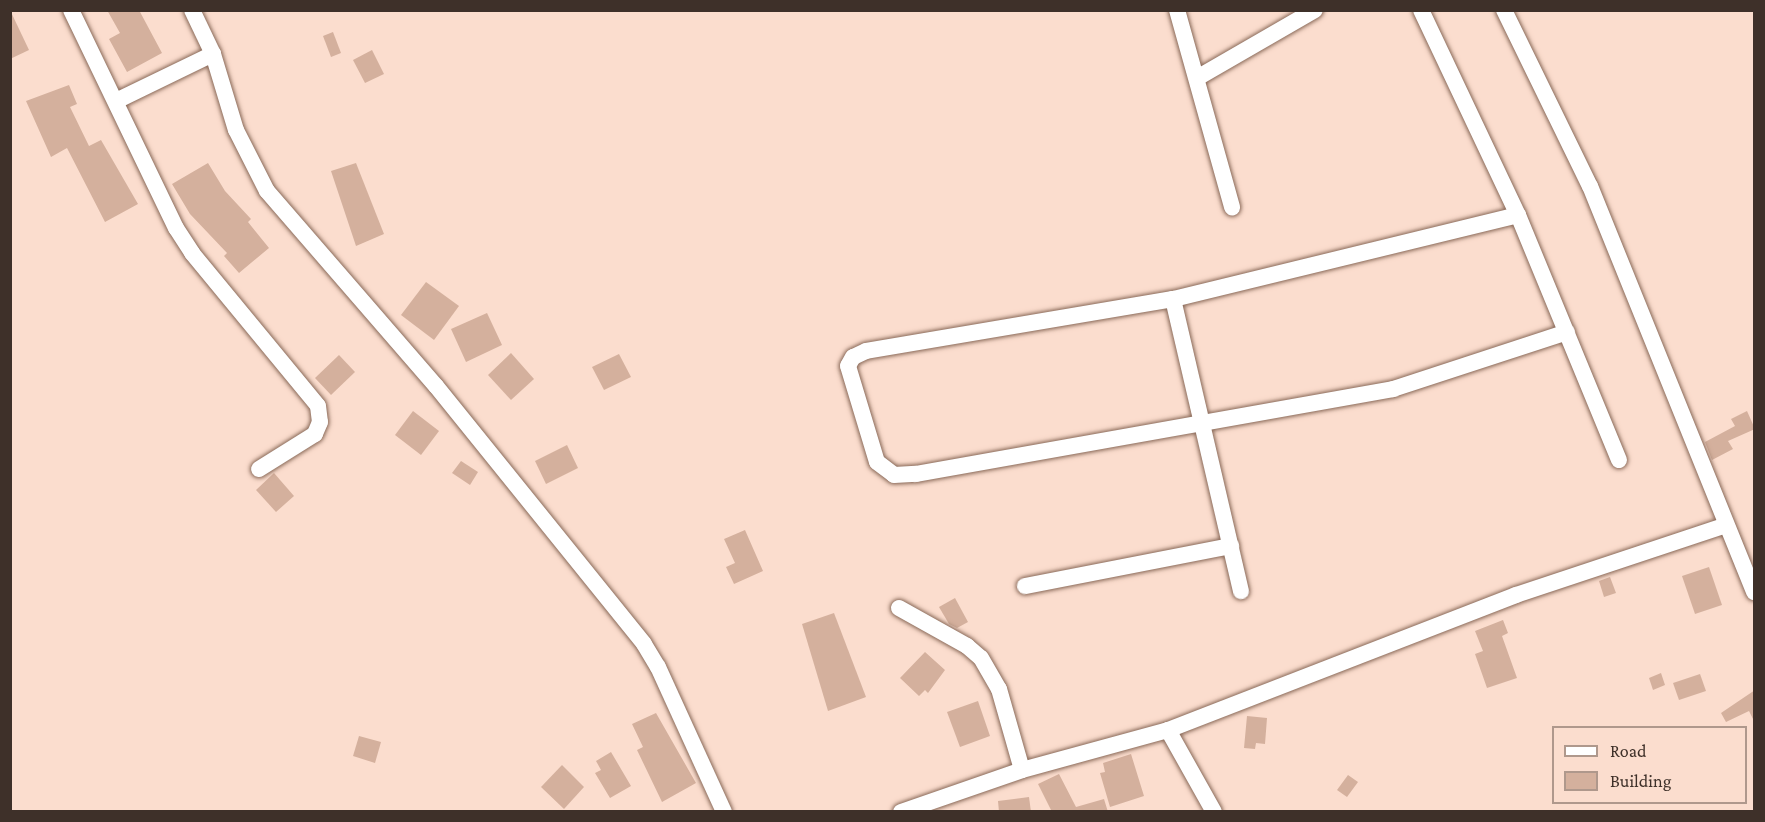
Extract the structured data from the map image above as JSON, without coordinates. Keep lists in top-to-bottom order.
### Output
{
  "legend": ["Road", "Building"]
}
